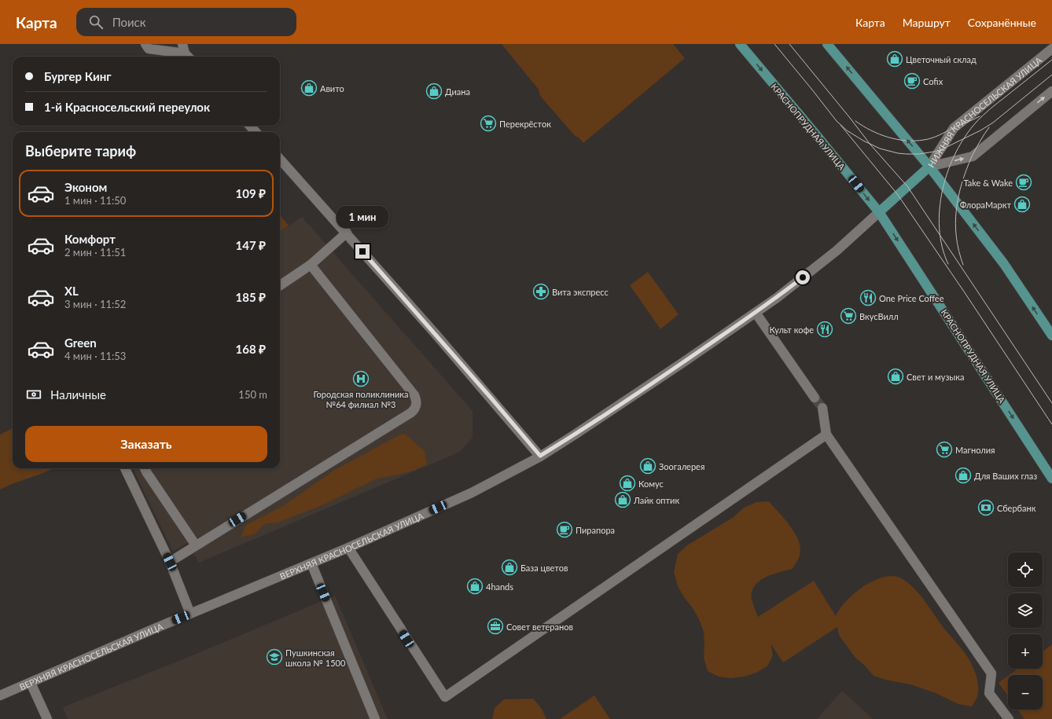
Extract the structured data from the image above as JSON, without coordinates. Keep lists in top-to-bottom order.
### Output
{
  "streets": {
    "main road": ["КРАСНОПРУДНАЯ УЛИЦА"],
    "street": ["НИЖНЯЯ КРАСНОСЕЛЬСКАЯ УЛИЦА", "ВЕРХНЯЯ КРАСНОСЕЛЬСКАЯ УЛИЦА"]
  },
  "crossings": [
    ["КРАСНОПРУДНАЯ УЛИЦА", "ВЕРХНЯЯ КРАСНОСЕЛЬСКАЯ УЛИЦА"]
  ],
  "places": {
    "shop": [
      "Цветочный склад",
      "Авито",
      "Диана",
      "ФлораМаркт",
      "Свет и музыка",
      "Зоогалерея",
      "Для Ваших глаз",
      "Комус",
      "Лайк оптик",
      "База цветов",
      "4hands"
    ],
    "cafe": ["Cofix", "Take & Wake", "Пирапора"],
    "supermarket": ["Перекрёсток", "ВкусВилл", "Магнолия"],
    "pharmacy": ["Вита экспресс"],
    "restaurant": ["One Price Coffee", "Культ кофе"],
    "hospital": ["Городская поликлиника №64 филиал №3"],
    "bank": ["Сбербанк"],
    "office": ["Совет ветеранов"],
    "school or university": ["Пушкинская школа № 1500"]
  },
  "page": {
    "header": "Карта",
    "search": "Поиск",
    "nav": ["Карта", "Маршрут", "Сохранённые"],
    "banner": ["Бургер Кинг", "1-й Красносельский переулок"],
    "heading": "Выберите тариф",
    "list": [
      {
        "name": "Эконом",
        "note": "1 мин · 11:50",
        "value": "109 ₽"
      },
      {
        "name": "Комфорт",
        "note": "2 мин · 11:51",
        "value": "147 ₽"
      },
      {
        "name": "XL",
        "note": "3 мин · 11:52",
        "value": "185 ₽"
      },
      {
        "name": "Green",
        "note": "4 мин · 11:53",
        "value": "168 ₽"
      }
    ],
    "bubble": "1 мин",
    "pay": ["Наличные", "150 m"],
    "buttons": "Заказать",
    "map_buttons": ["+", "−"]
  }
}
